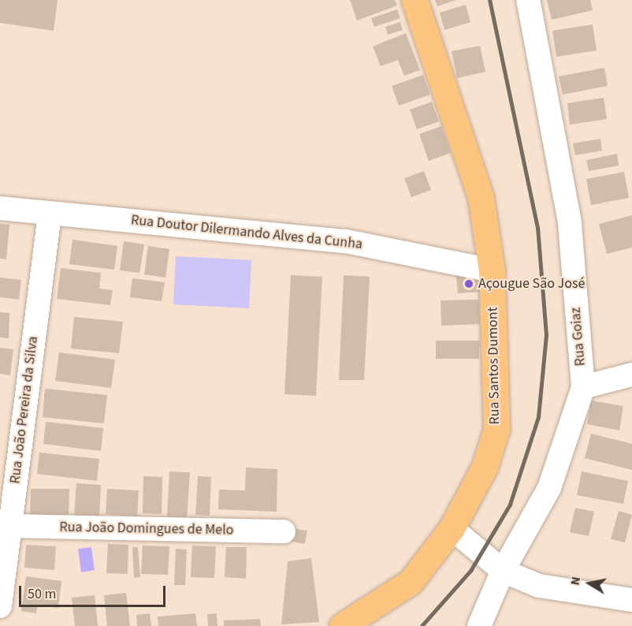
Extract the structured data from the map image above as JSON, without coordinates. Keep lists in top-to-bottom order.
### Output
{
  "streets": {
    "main road": ["Rua Santos Dumont"],
    "street": [
      "Rua Doutor Dilermando Alves da Cunha",
      "Rua Goiaz",
      "Rua João Pereira da Silva",
      "Rua João Domingues de Melo"
    ]
  },
  "crossings": [
    ["Rua Doutor Dilermando Alves da Cunha", "Rua Santos Dumont"],
    ["Rua Doutor Dilermando Alves da Cunha", "Rua João Pereira da Silva"],
    ["Rua João Pereira da Silva", "Rua João Domingues de Melo"]
  ],
  "places": ["Açougue São José"],
  "scale_bar": "50 m",
  "north": "left"
}
